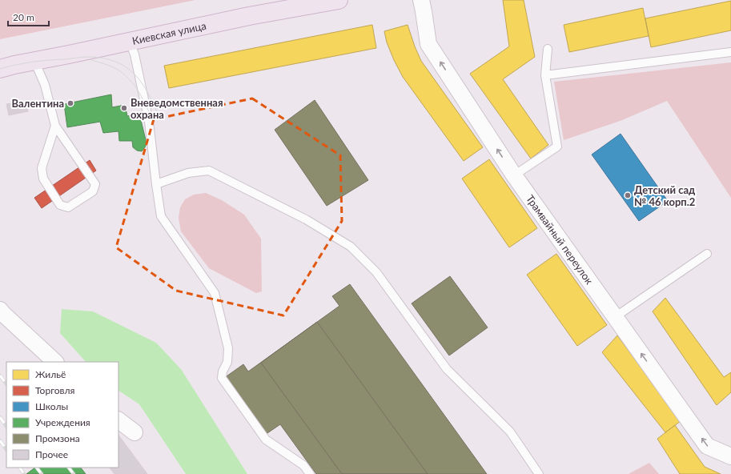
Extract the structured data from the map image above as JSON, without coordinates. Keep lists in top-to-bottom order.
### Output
{
  "streets": {
    "main road": ["Киевская улица"],
    "street": ["Трамвайный переулок"]
  },
  "one_way": ["Трамвайный переулок"],
  "places": ["Валентина", "Вневедомственная охрана", "Детский сад № 46 корп.2"],
  "legend": [
    "Жильё",
    "Торговля",
    "Школы",
    "Учреждения",
    "Промзона",
    "Прочее"
  ],
  "scale_bar": "20 m"
}
